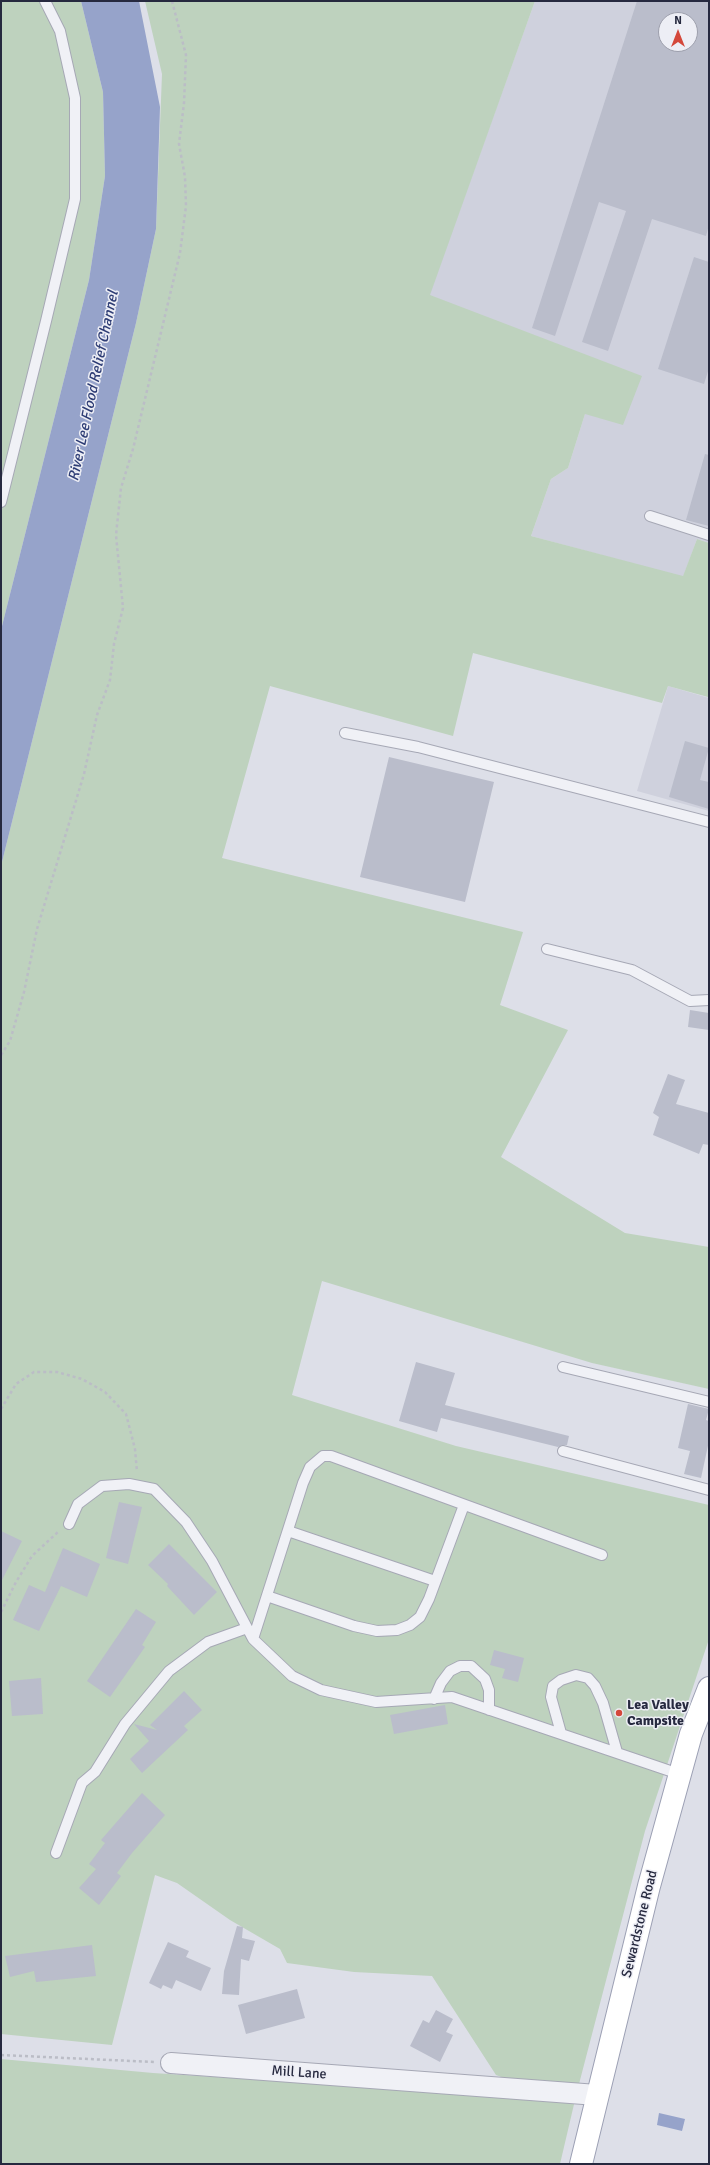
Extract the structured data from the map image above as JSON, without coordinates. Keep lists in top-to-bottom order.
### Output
{
  "streets": {
    "main road": ["Sewardstone Road"],
    "street": ["Mill Lane"]
  },
  "crossings": [
    ["Sewardstone Road", "Mill Lane"]
  ],
  "water": ["River Lee Flood Relief Channel"],
  "places": ["Lea Valley Campsite"],
  "north": "top"
}
